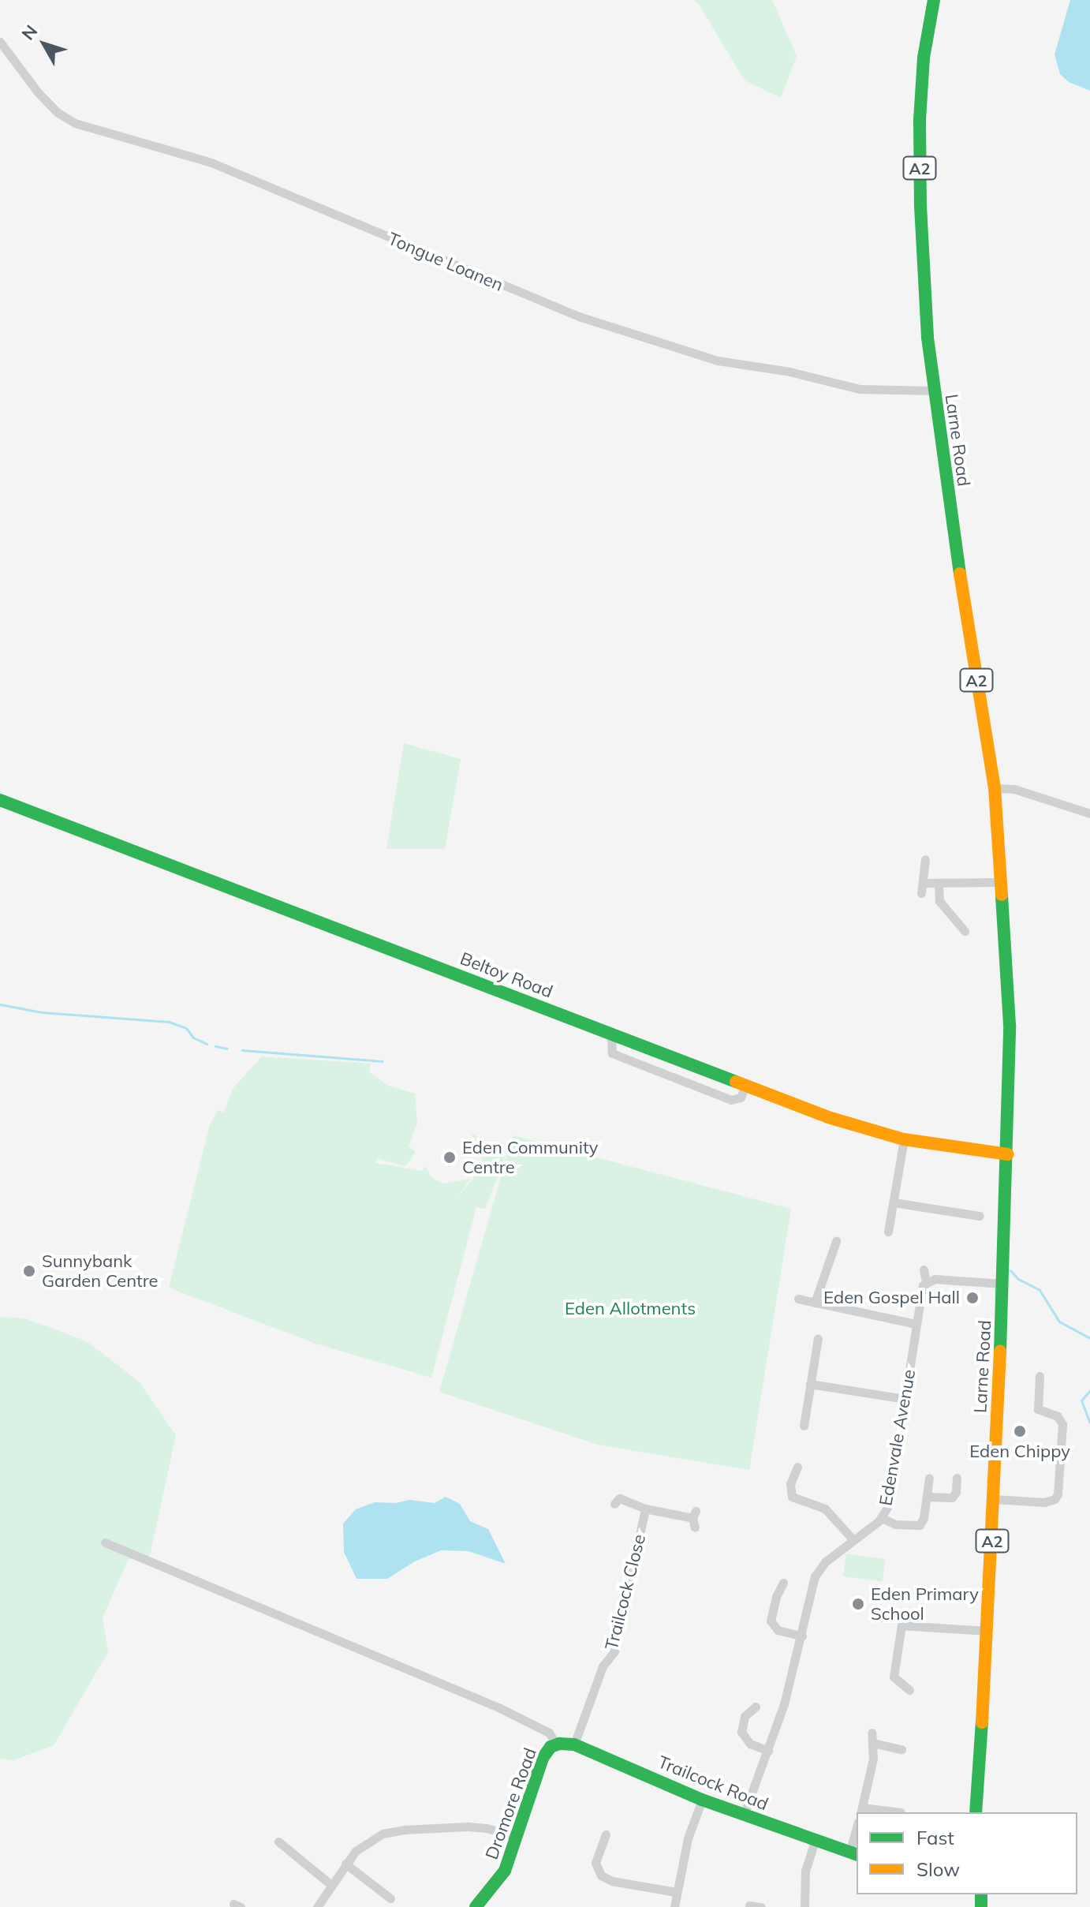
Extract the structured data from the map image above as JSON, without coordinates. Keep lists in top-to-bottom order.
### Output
{
  "streets": {
    "main road": [
      "A2",
      "Larne Road",
      "Beltoy Road",
      "Trailcock Road",
      "Dromore Road"
    ],
    "street": ["Tongue Loanen", "Edenvale Avenue", "Trailcock Close"]
  },
  "crossings": [
    ["Tongue Loanen", "Larne Road"],
    ["Larne Road", "Beltoy Road"],
    ["Edenvale Avenue", "Trailcock Road"],
    ["Trailcock Close", "Trailcock Road"],
    ["Trailcock Road", "Dromore Road"]
  ],
  "parks": ["Eden Allotments"],
  "places": [
    "Eden Community Centre",
    "Sunnybank Garden Centre",
    "Eden Gospel Hall",
    "Eden Chippy",
    "Eden Primary School"
  ],
  "legend": ["Fast", "Slow"],
  "north": "top left"
}
